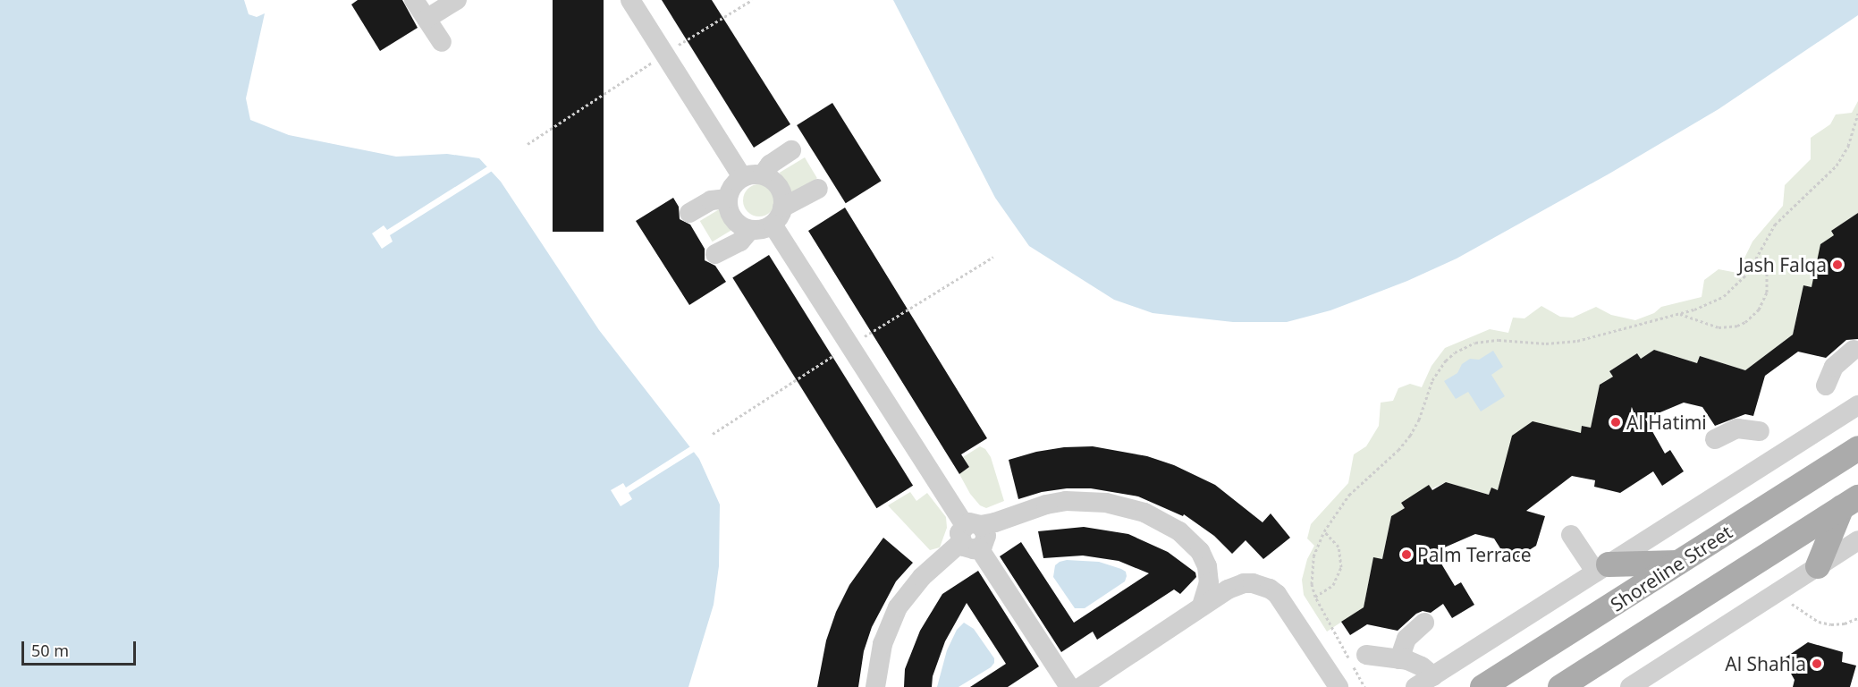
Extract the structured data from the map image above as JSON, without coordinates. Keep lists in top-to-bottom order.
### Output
{
  "streets": {
    "main road": ["Shoreline Street"]
  },
  "places": [
    "Jash Falqa",
    "Al Hatimi",
    "Palm Terrace",
    "Al Shahla"
  ],
  "scale_bar": "50 m"
}
